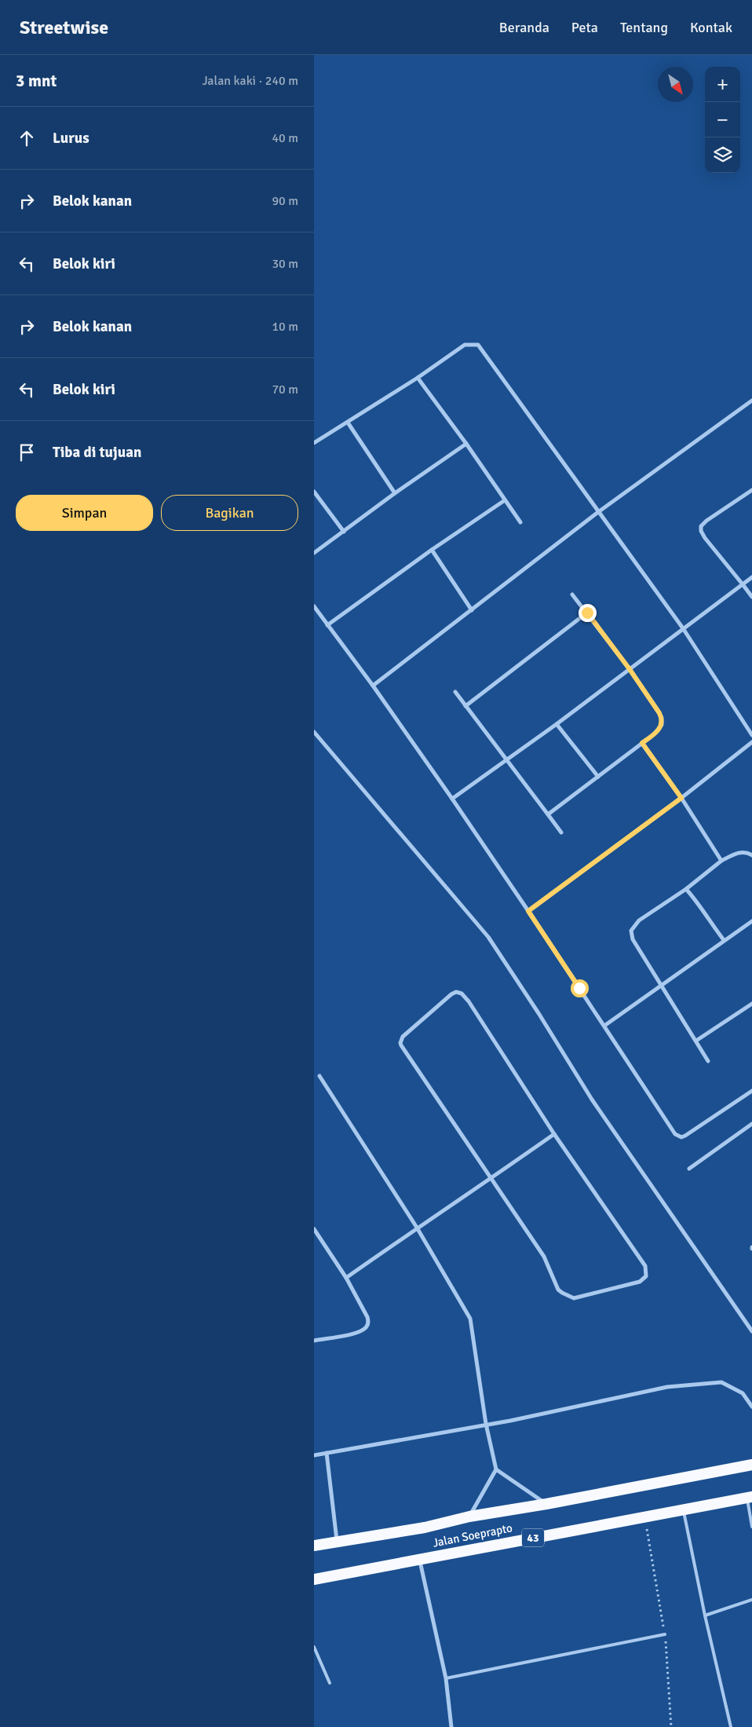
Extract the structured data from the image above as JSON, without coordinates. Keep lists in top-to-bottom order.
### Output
{
  "streets": {
    "highway": ["Jalan Soeprapto", "43"]
  },
  "north": "bottom right",
  "page": {
    "header": "Streetwise",
    "nav": [
      "Beranda",
      "Peta",
      "Tentang",
      "Kontak"
    ],
    "heading": ["3 mnt", "Jalan kaki · 240 m"],
    "map_buttons": ["+", "−"],
    "list": [
      ["Lurus", "40 m"],
      ["Belok kanan", "90 m"],
      ["Belok kiri", "30 m"],
      ["Belok kanan", "10 m"],
      ["Belok kiri", "70 m"],
      "Tiba di tujuan"
    ],
    "buttons": ["Simpan", "Bagikan"]
  }
}
